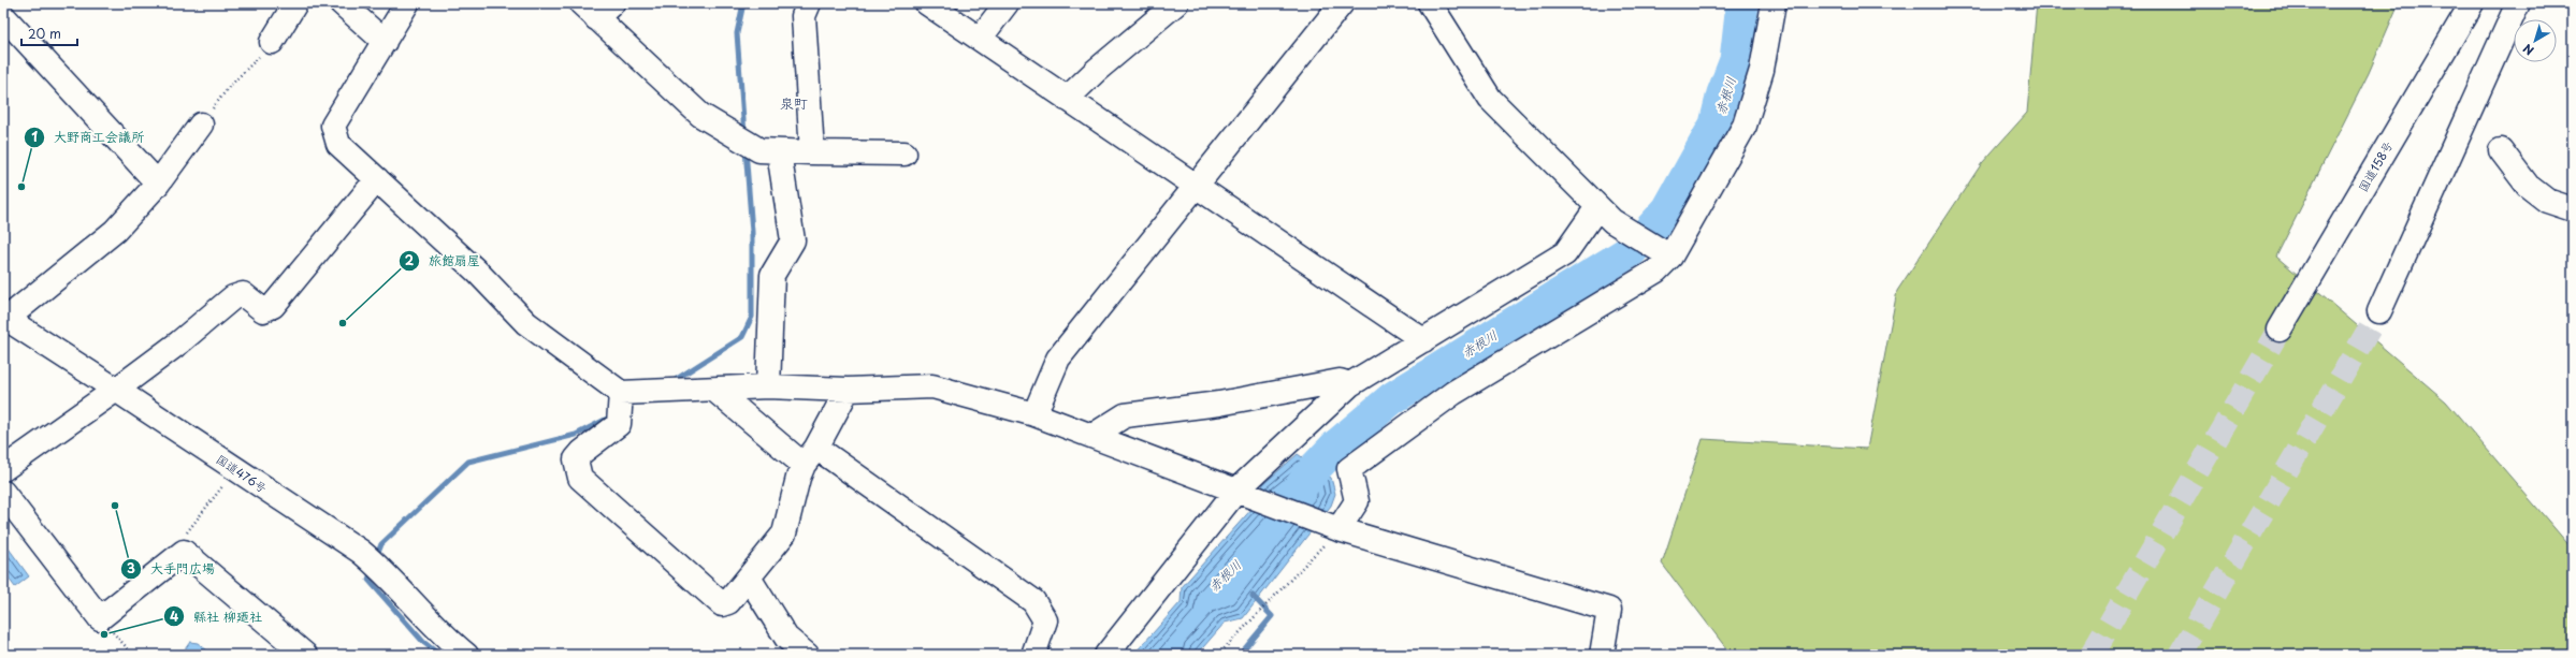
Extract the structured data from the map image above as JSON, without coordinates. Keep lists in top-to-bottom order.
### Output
{
  "streets": {
    "main road": ["国道158号", "国道476号"]
  },
  "districts": ["泉町"],
  "water": ["赤根川"],
  "places": [
    "大野商工会議所",
    "旅館扇屋",
    "大手門広場",
    "縣社 柳廼社"
  ],
  "scale_bar": "20 m",
  "north": "bottom left"
}
